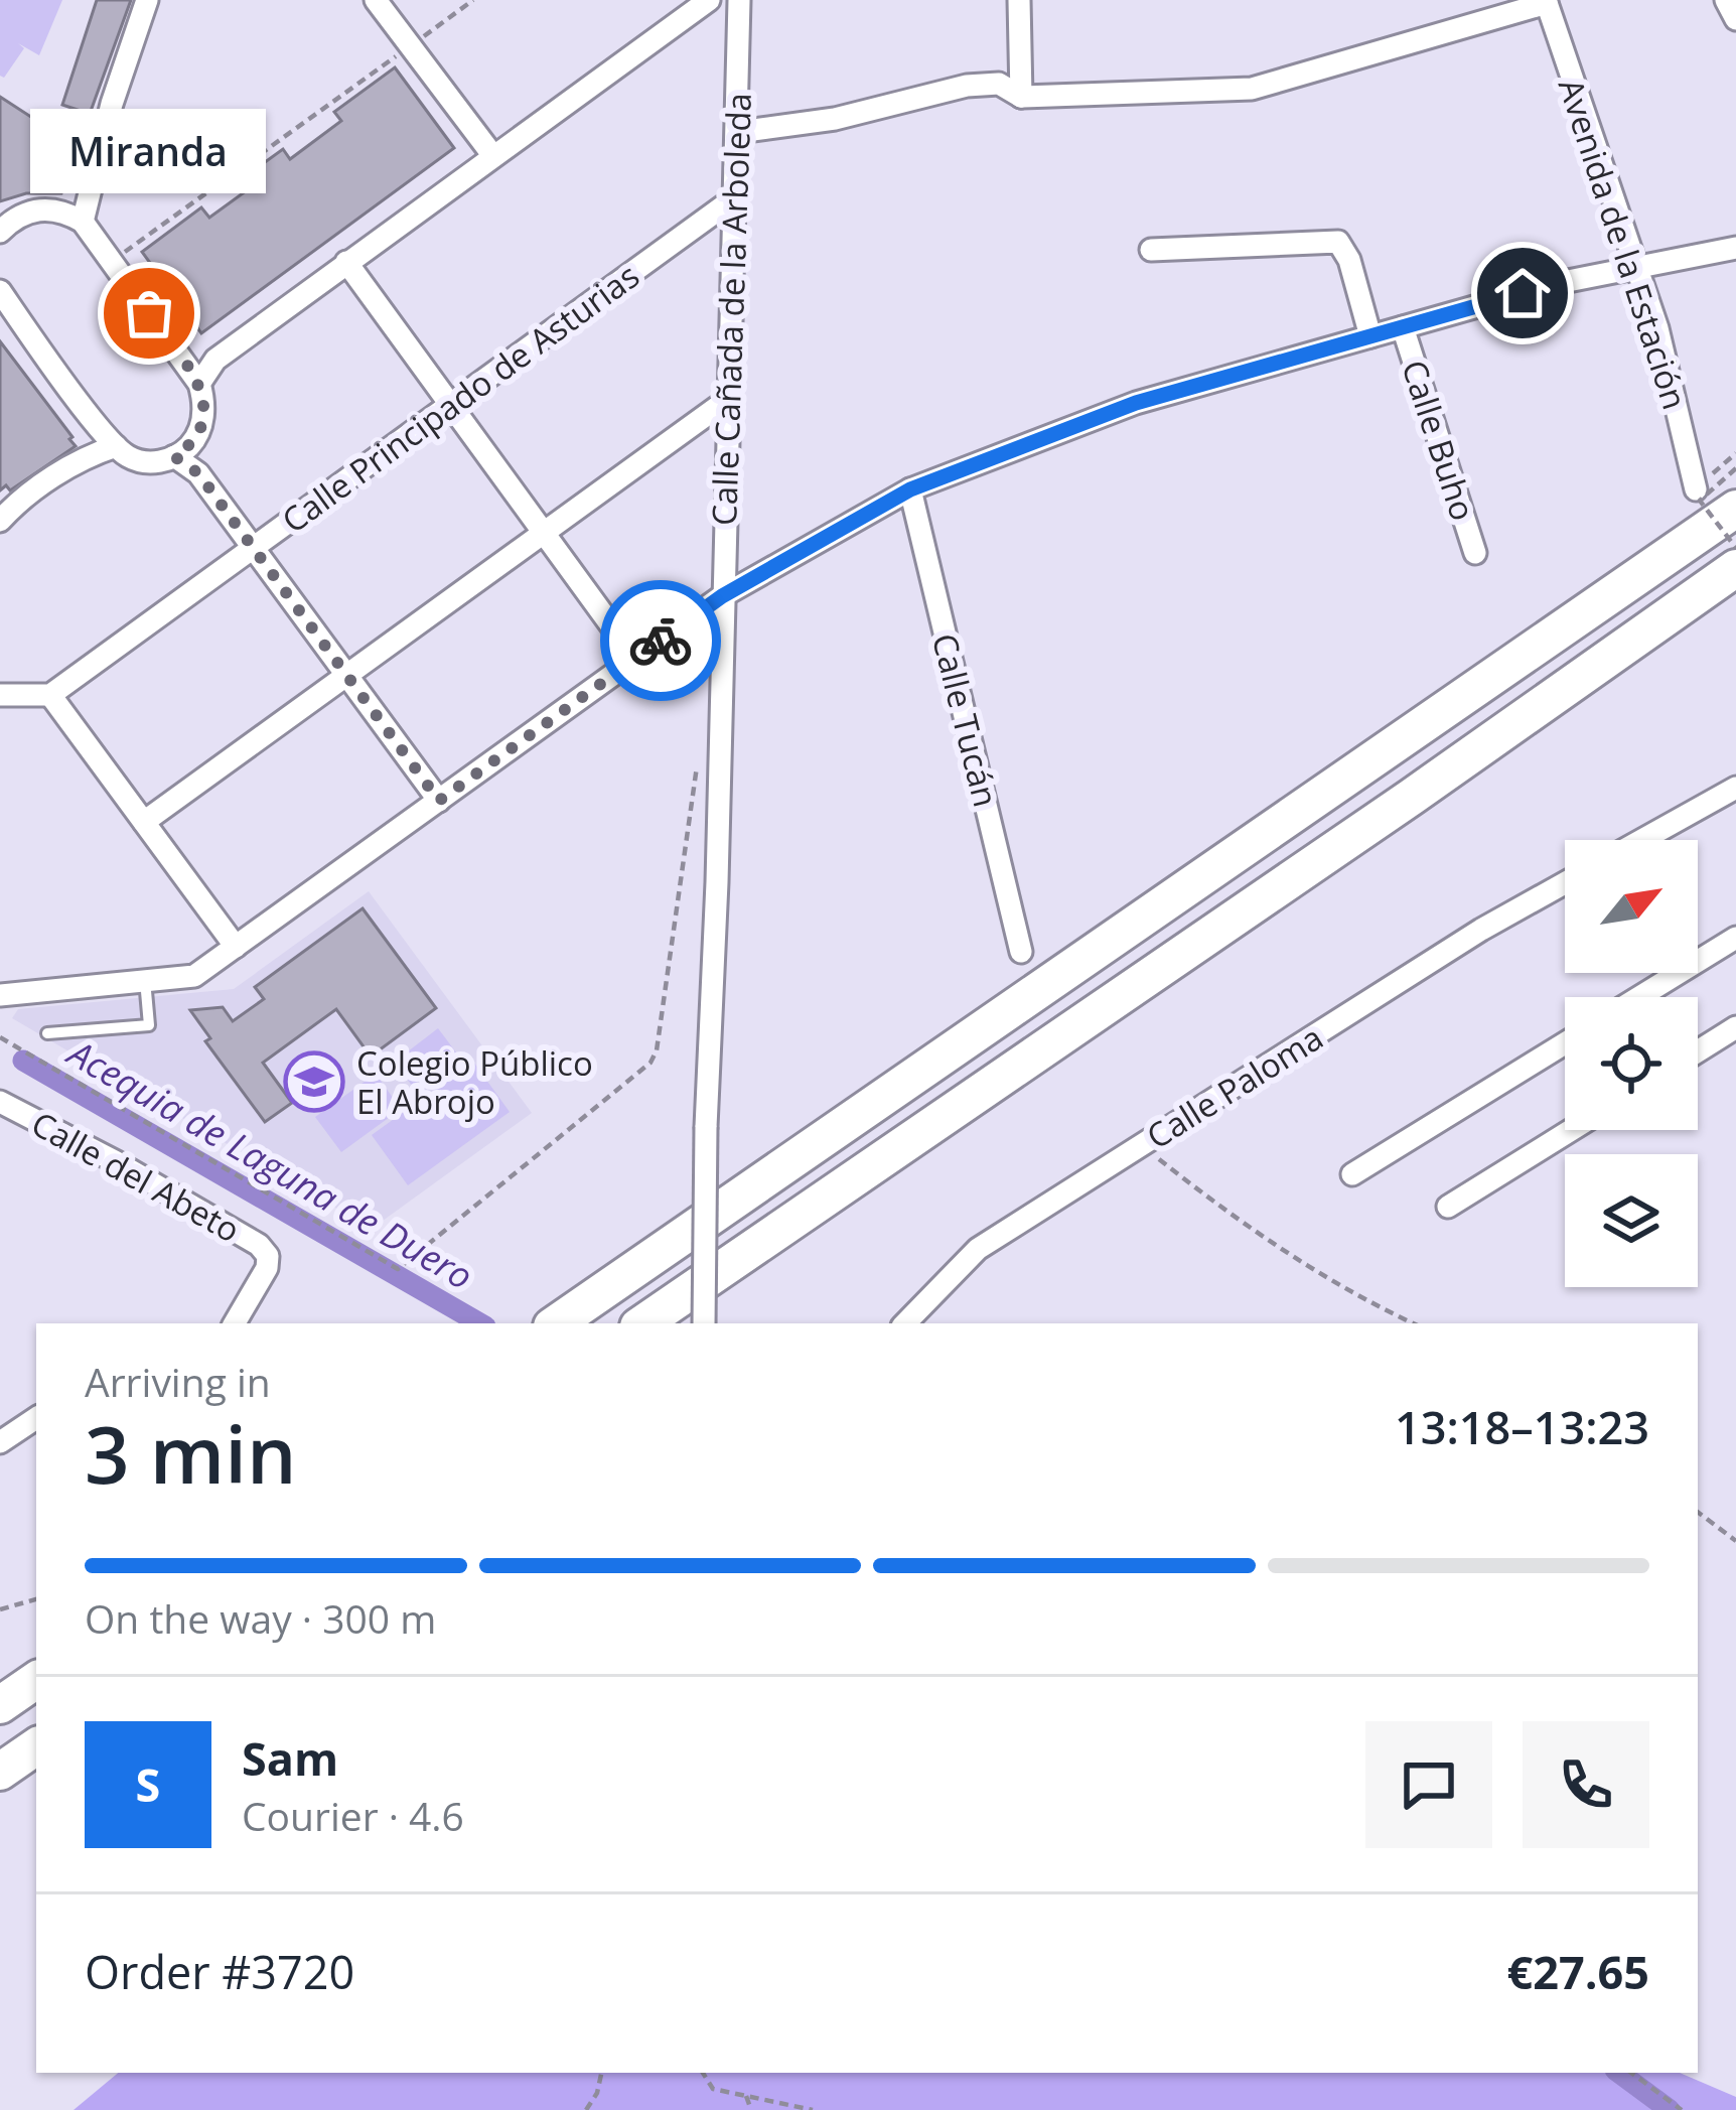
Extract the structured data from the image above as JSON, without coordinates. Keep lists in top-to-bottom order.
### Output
{
  "streets": {
    "street": [
      "Avenida de la Estación",
      "Calle Cañada de la Arboleda",
      "Calle Principado de Asturias",
      "Calle Buho",
      "Calle Tucán",
      "Calle Paloma",
      "Calle del Abeto"
    ]
  },
  "crossings": [
    ["Calle Cañada de la Arboleda", "Calle Principado de Asturias"]
  ],
  "water": ["Acequia de Laguna de Duero"],
  "places": {
    "other": ["Miranda"],
    "school or university": ["Colegio Público El Abrojo"]
  },
  "north": "top right",
  "page": {
    "bubble": "Miranda",
    "heading": ["3 min", "Arriving in", "13:18–13:23"],
    "panel": [
      "Sam",
      "Courier · 4.6",
      "Order #3720",
      "€27.65"
    ],
    "bar": "On the way · 300 m",
    "round": "S"
  }
}
